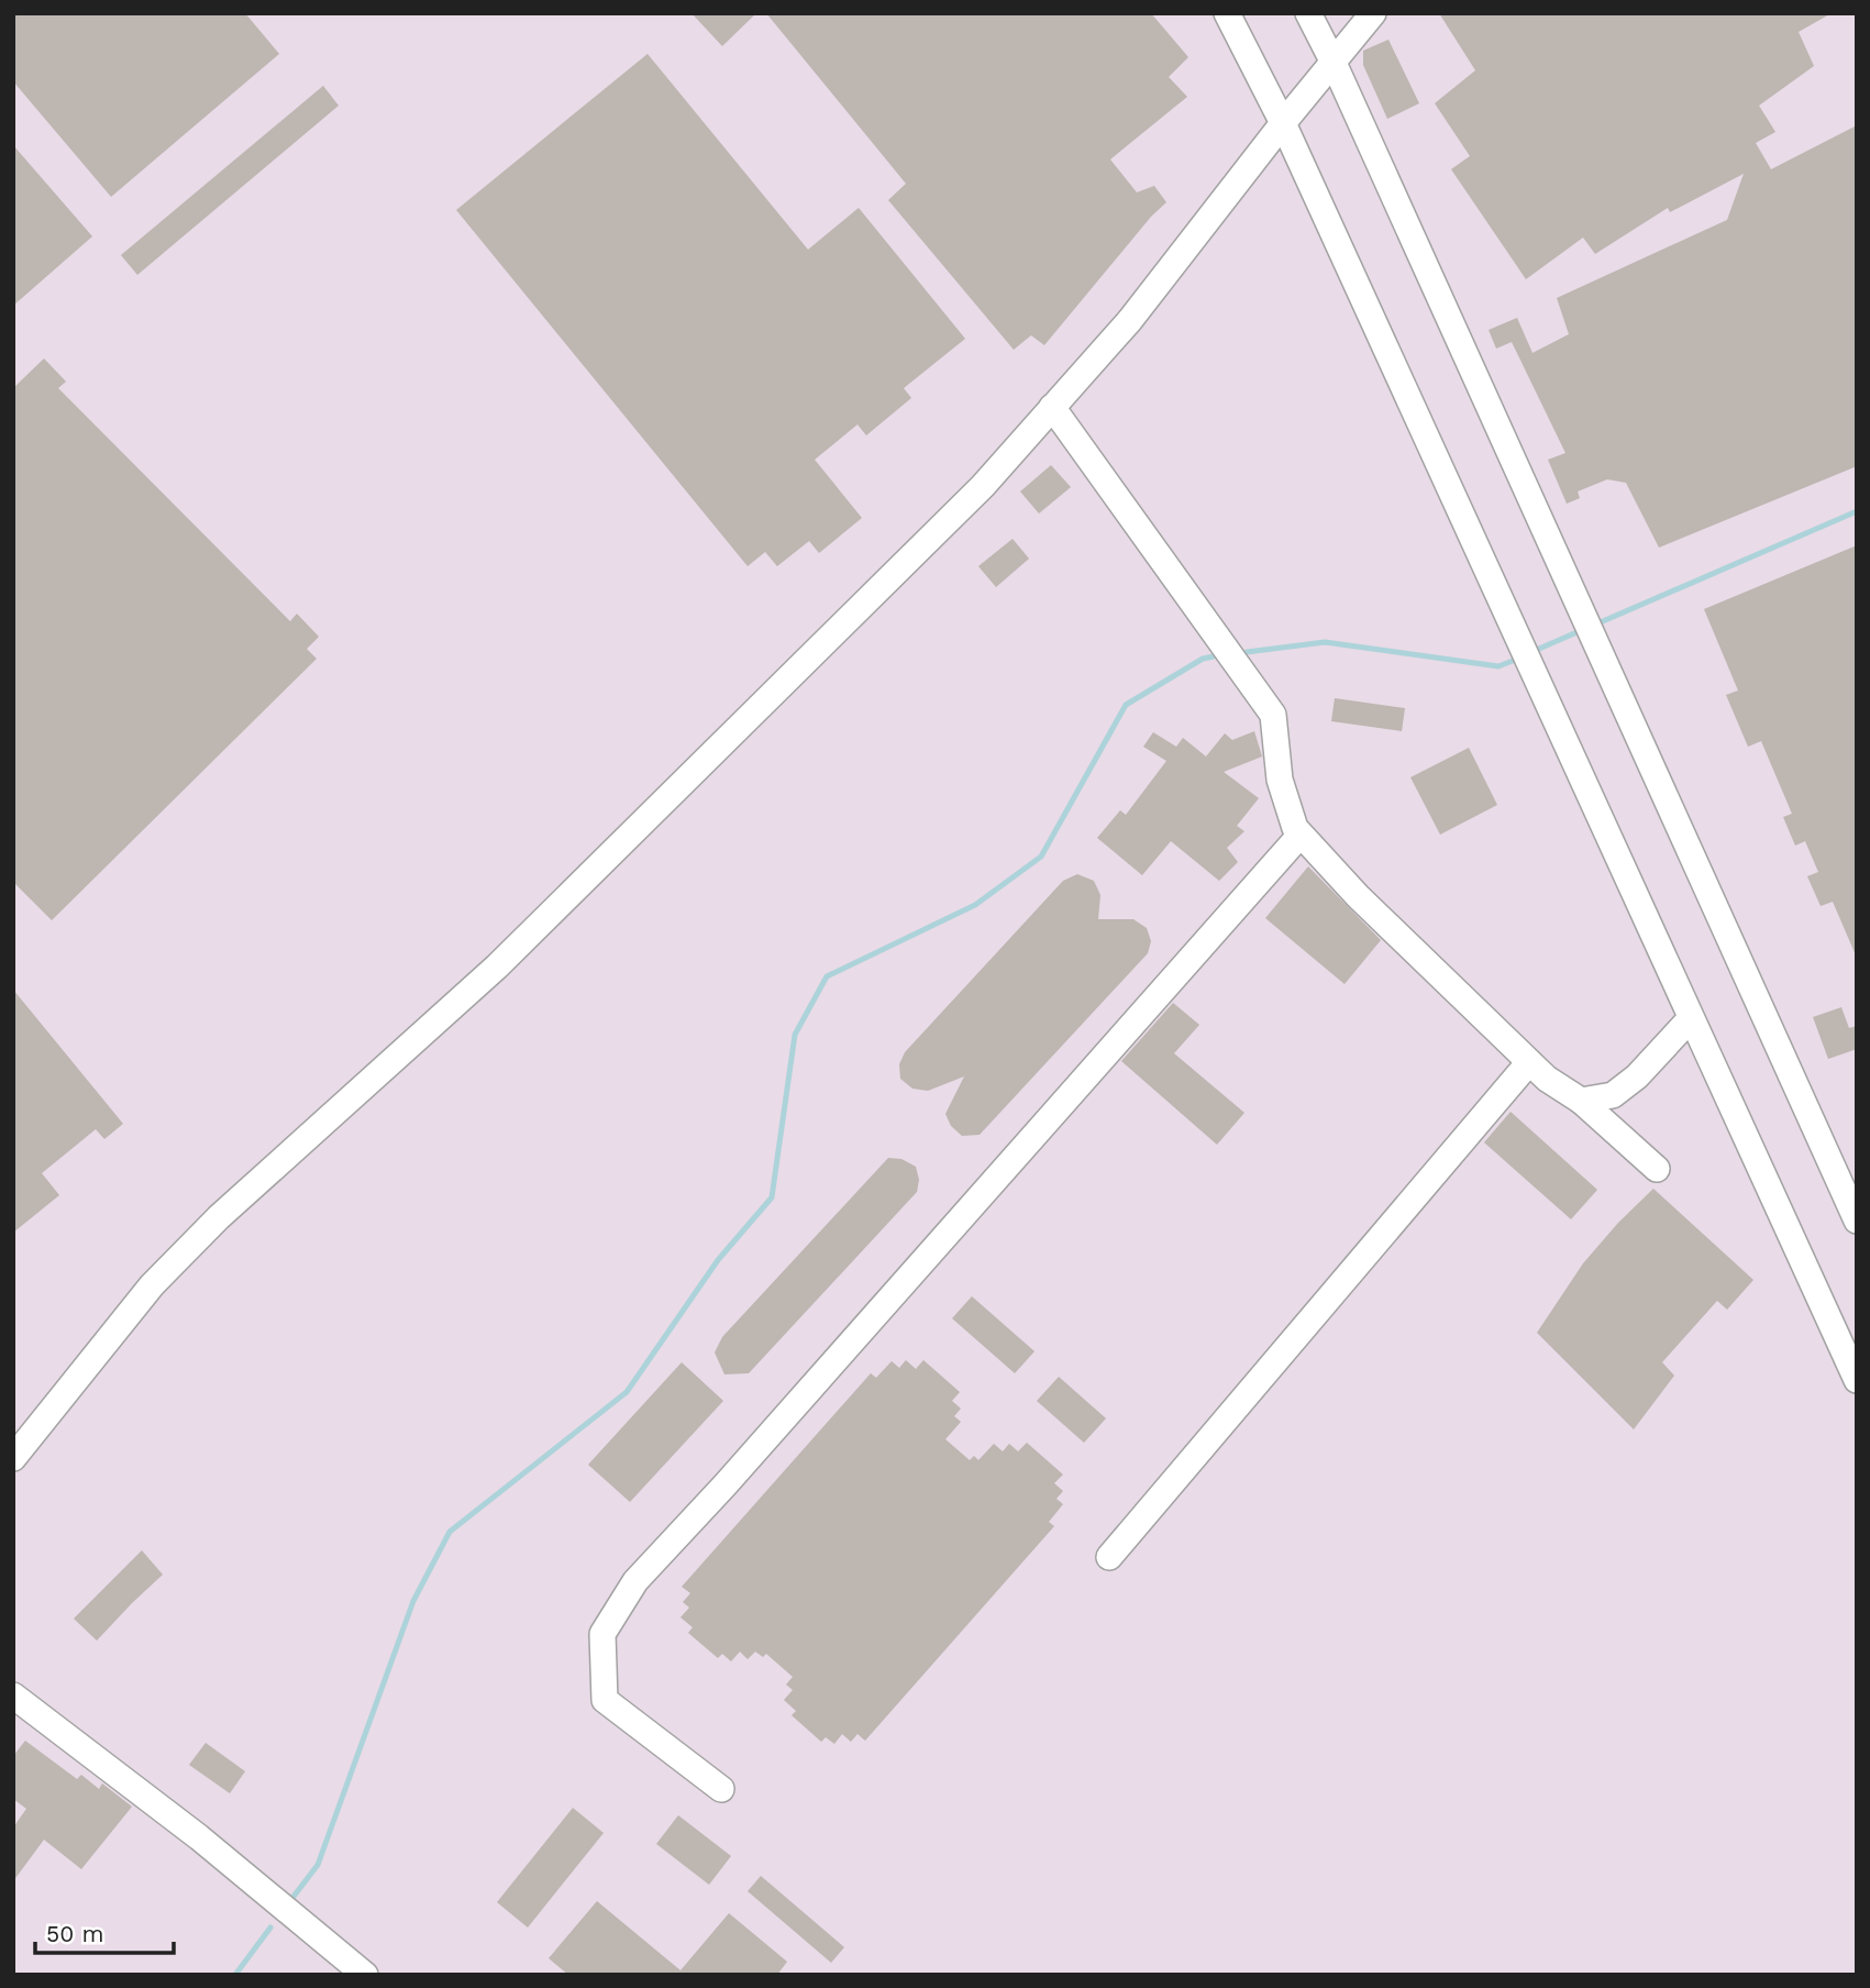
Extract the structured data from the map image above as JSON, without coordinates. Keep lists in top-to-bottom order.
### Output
{
  "scale_bar": "50 m"
}
